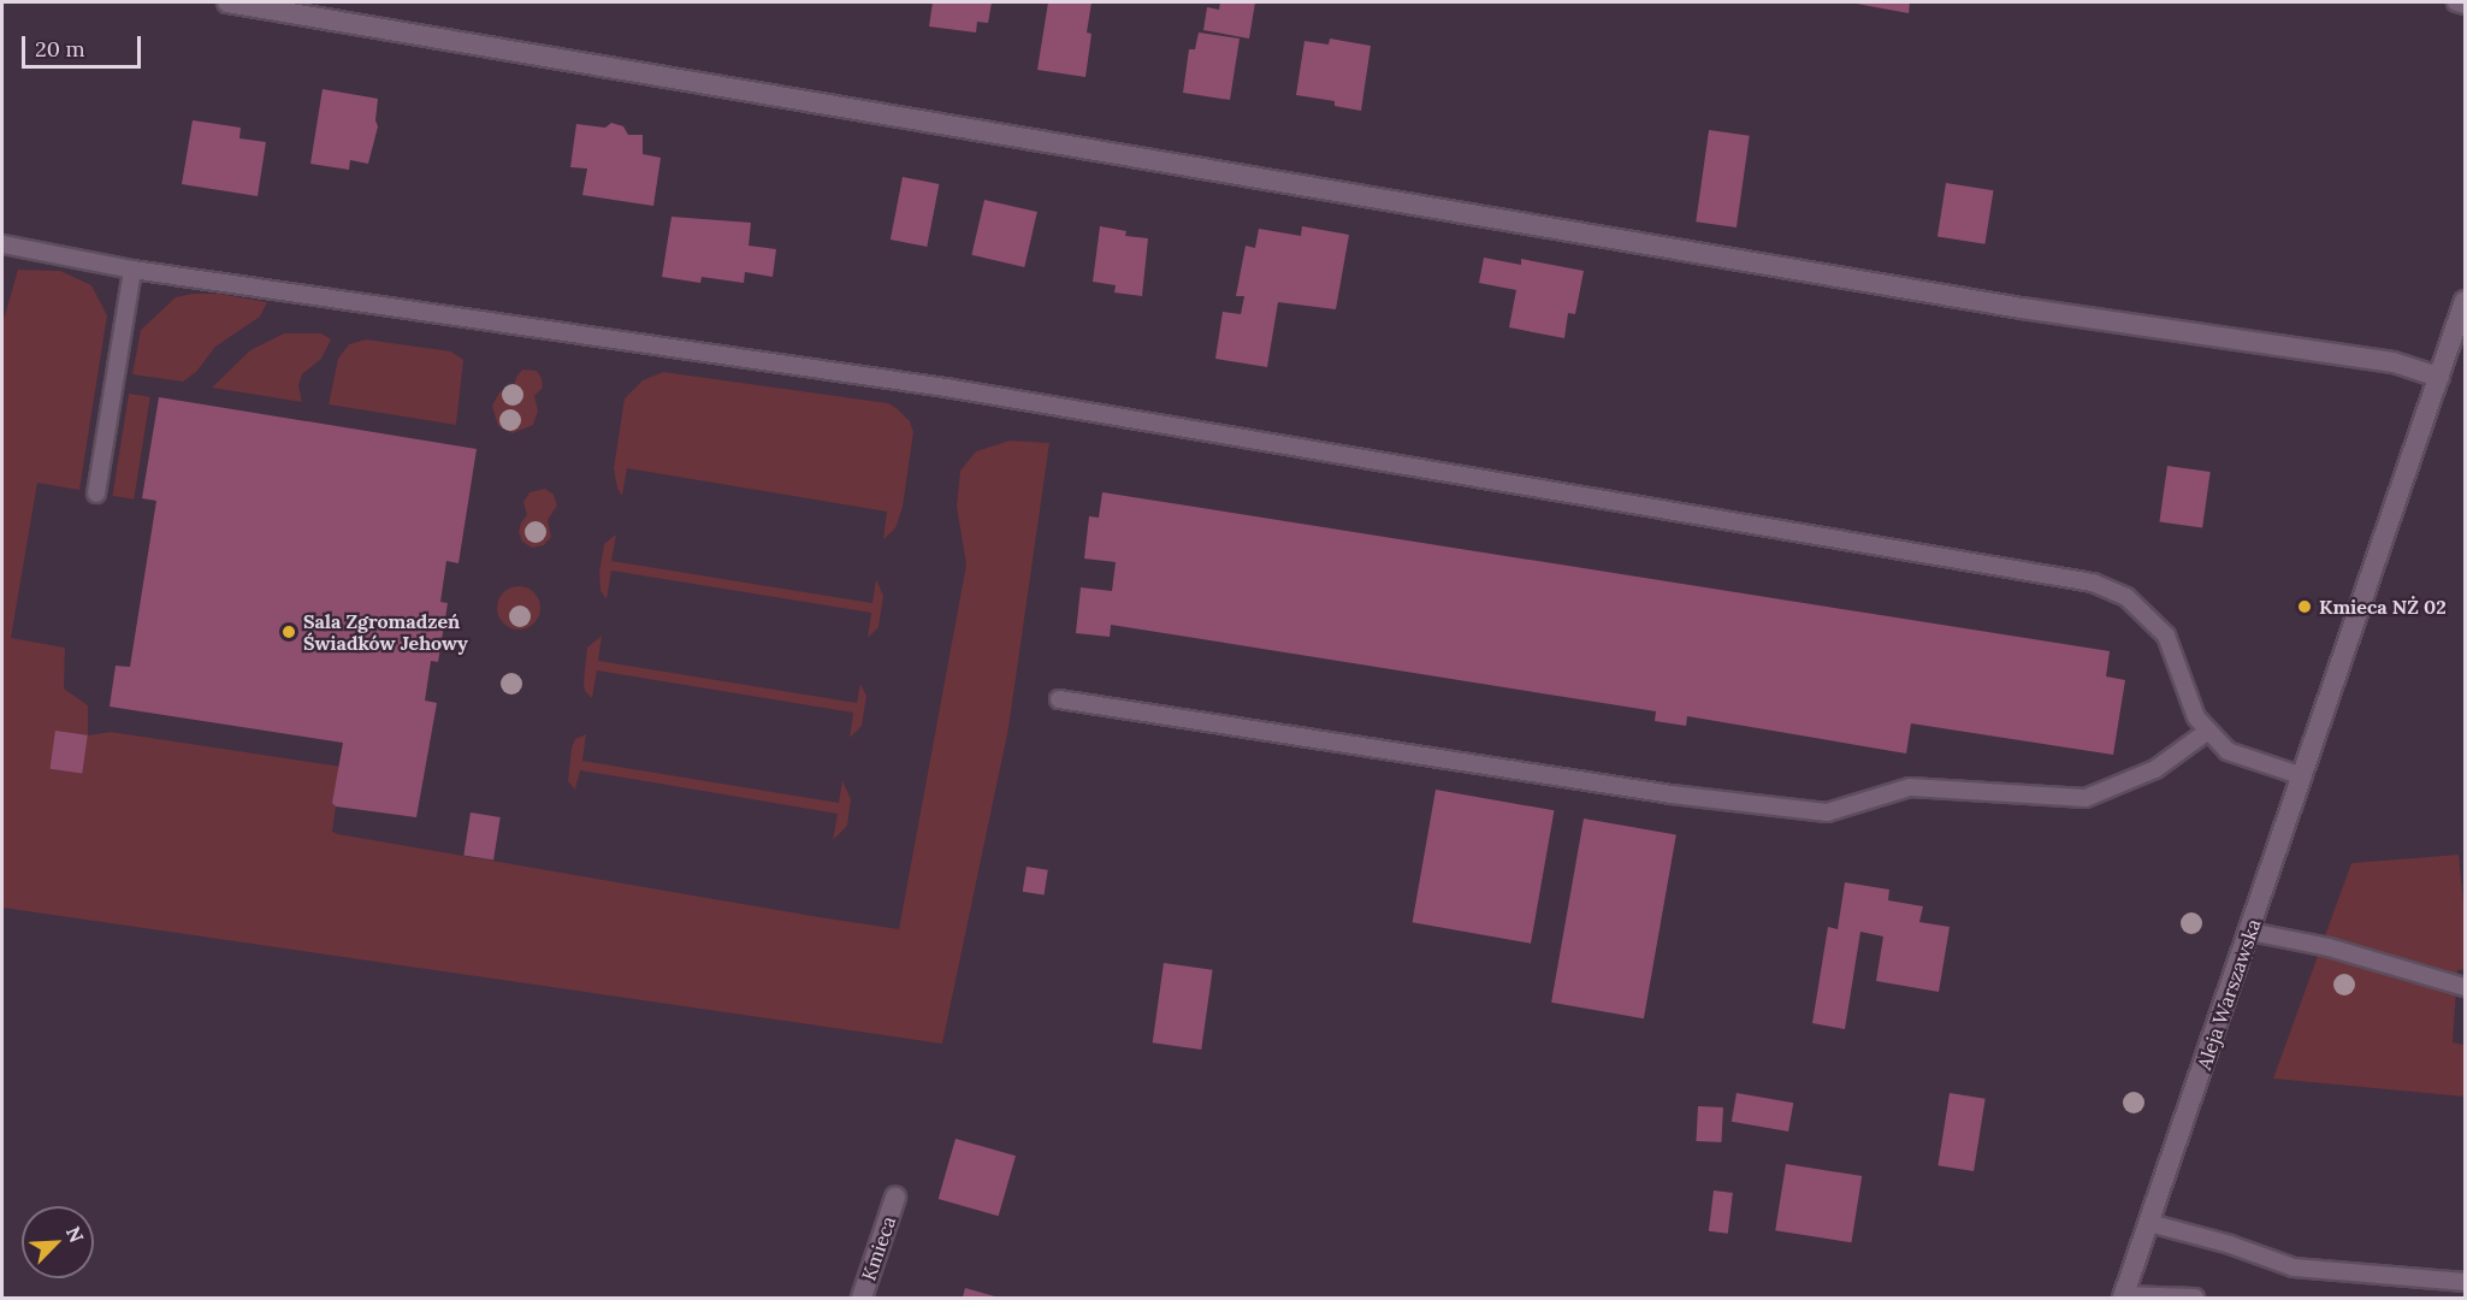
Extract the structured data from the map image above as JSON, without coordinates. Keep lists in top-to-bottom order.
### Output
{
  "streets": {
    "street": ["Aleja Warszawska", "Kmieca"]
  },
  "places": ["Kmieca NŻ 02", "Sala Zgromadzeń Świadków Jehowy"],
  "scale_bar": "20 m",
  "north": "top right"
}
